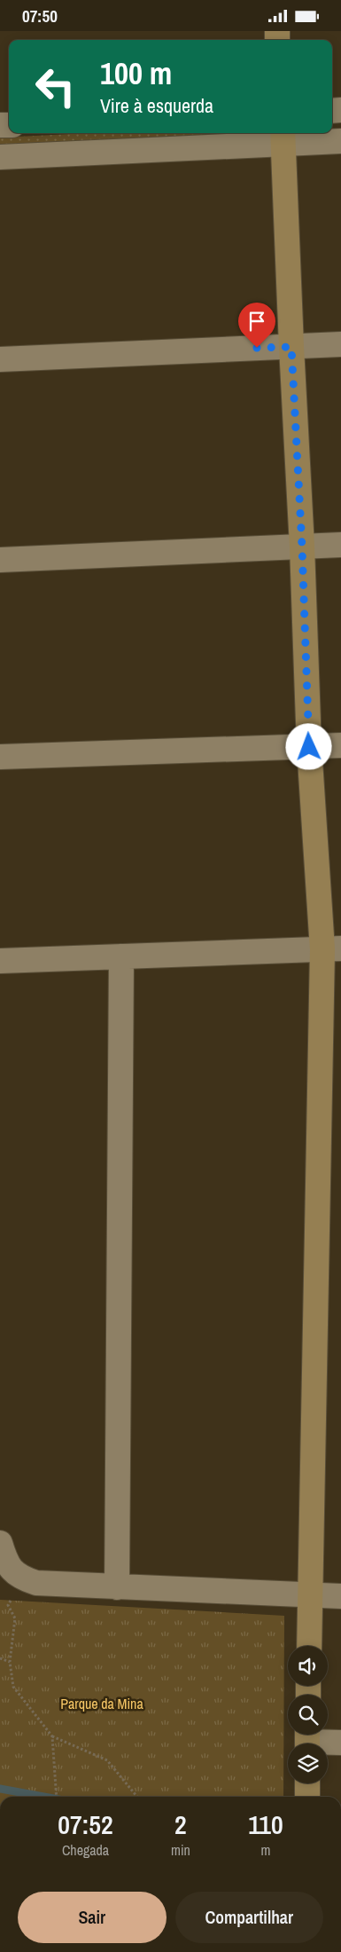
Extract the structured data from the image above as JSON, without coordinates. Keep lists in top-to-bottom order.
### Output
{
  "parks": ["Parque da Mina"],
  "page": {
    "status": "07:50",
    "turn": ["100 m", "Vire à esquerda"],
    "eta": [
      "07:52",
      "Chegada",
      "2",
      "min",
      "110",
      "m"
    ],
    "buttons": ["Sair", "Compartilhar"]
  }
}
